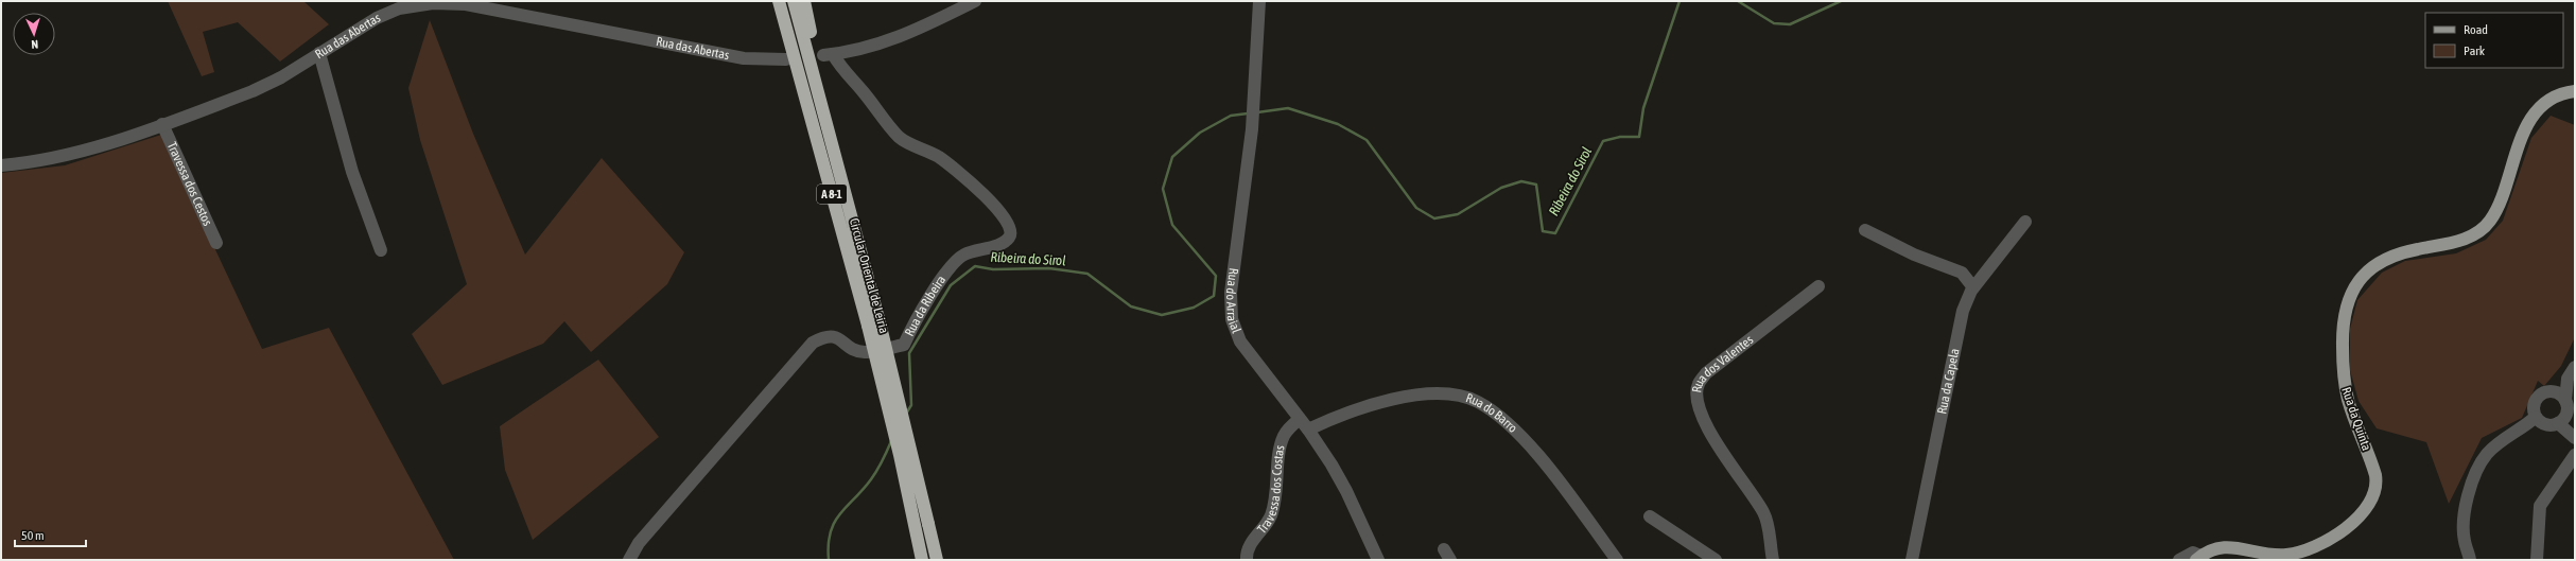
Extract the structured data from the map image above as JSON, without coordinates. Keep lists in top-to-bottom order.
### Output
{
  "streets": {
    "highway": ["A 8-1", "Circular Oriental de Leiria"],
    "main road": ["Rua da Quinta"],
    "street": [
      "Rua das Abertas",
      "Travessa dos Cestos",
      "Rua do Arraial",
      "Rua da Ribeira",
      "Rua dos Valentes",
      "Rua da Capela",
      "Rua do Barro",
      "Travessa dos Costas"
    ]
  },
  "crossings": [
    ["Rua das Abertas", "Travessa dos Cestos"],
    ["Rua do Arraial", "Rua do Barro"],
    ["Rua do Arraial", "Travessa dos Costas"]
  ],
  "water": ["Ribeira do Sirol"],
  "legend": ["Road", "Park"],
  "scale_bar": "50 m",
  "north": "bottom"
}
